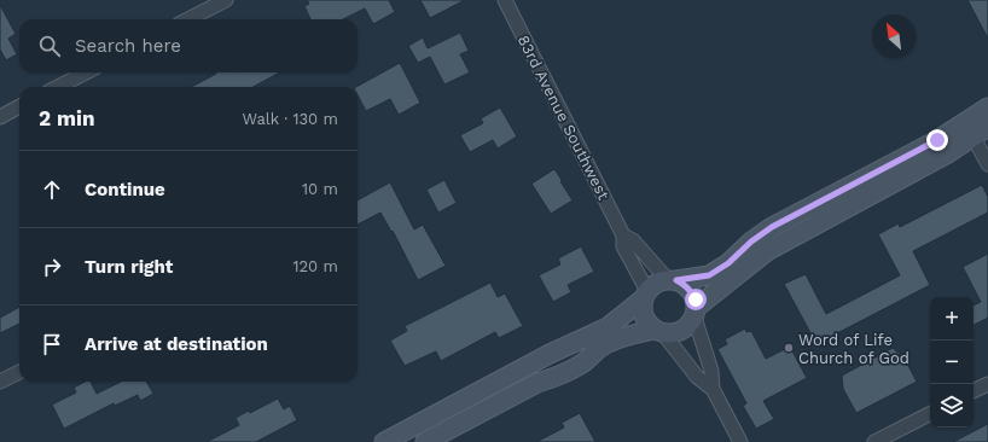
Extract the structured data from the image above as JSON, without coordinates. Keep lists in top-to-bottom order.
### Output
{
  "streets": {
    "street": ["83rd Avenue Southwest"]
  },
  "places": ["Word of Life Church of God"],
  "north": "top left",
  "page": {
    "search": "Search here",
    "heading": ["2 min", "Walk · 130 m"],
    "list": [
      ["Continue", "10 m"],
      ["Turn right", "120 m"],
      "Arrive at destination"
    ],
    "map_buttons": ["+", "−"]
  }
}
